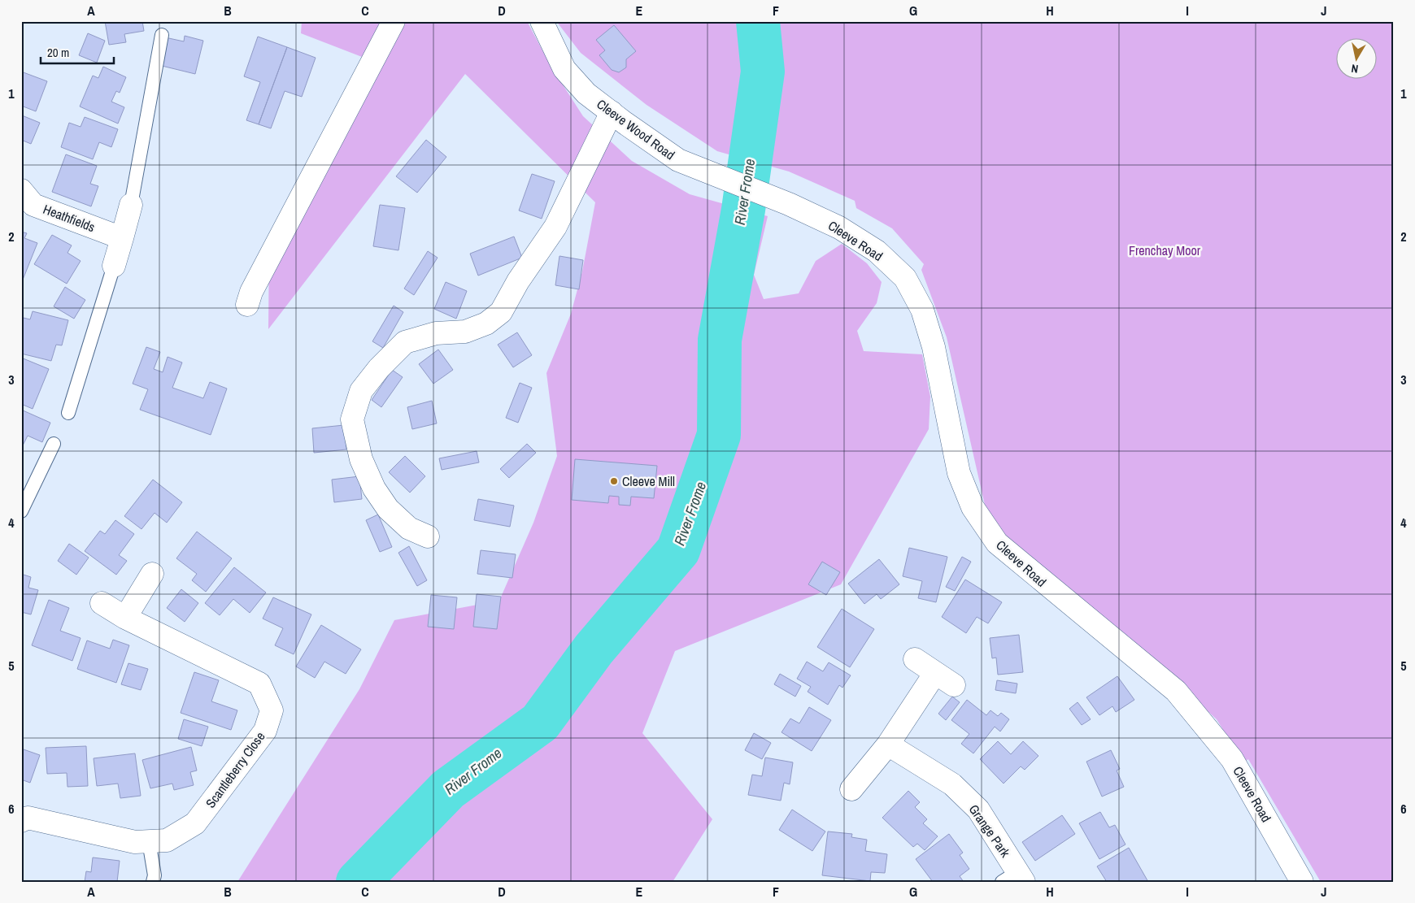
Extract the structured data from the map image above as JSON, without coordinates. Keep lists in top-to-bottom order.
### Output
{
  "streets": {
    "street": [
      "Cleeve Wood Road",
      "Heathfields",
      "Cleeve Road",
      "Scantleberry Close",
      "Grange Park"
    ]
  },
  "crossings": [
    ["Cleeve Wood Road", "Cleeve Road"]
  ],
  "water": ["River Frome"],
  "parks": ["Frenchay Moor"],
  "places": ["Cleeve Mill"],
  "scale_bar": "20 m",
  "north": "bottom",
  "grid": {
    "columns": [
      "A",
      "B",
      "C",
      "D",
      "E",
      "F",
      "G",
      "H",
      "I",
      "J"
    ],
    "rows": [
      "1",
      "2",
      "3",
      "4",
      "5",
      "6"
    ]
  }
}
